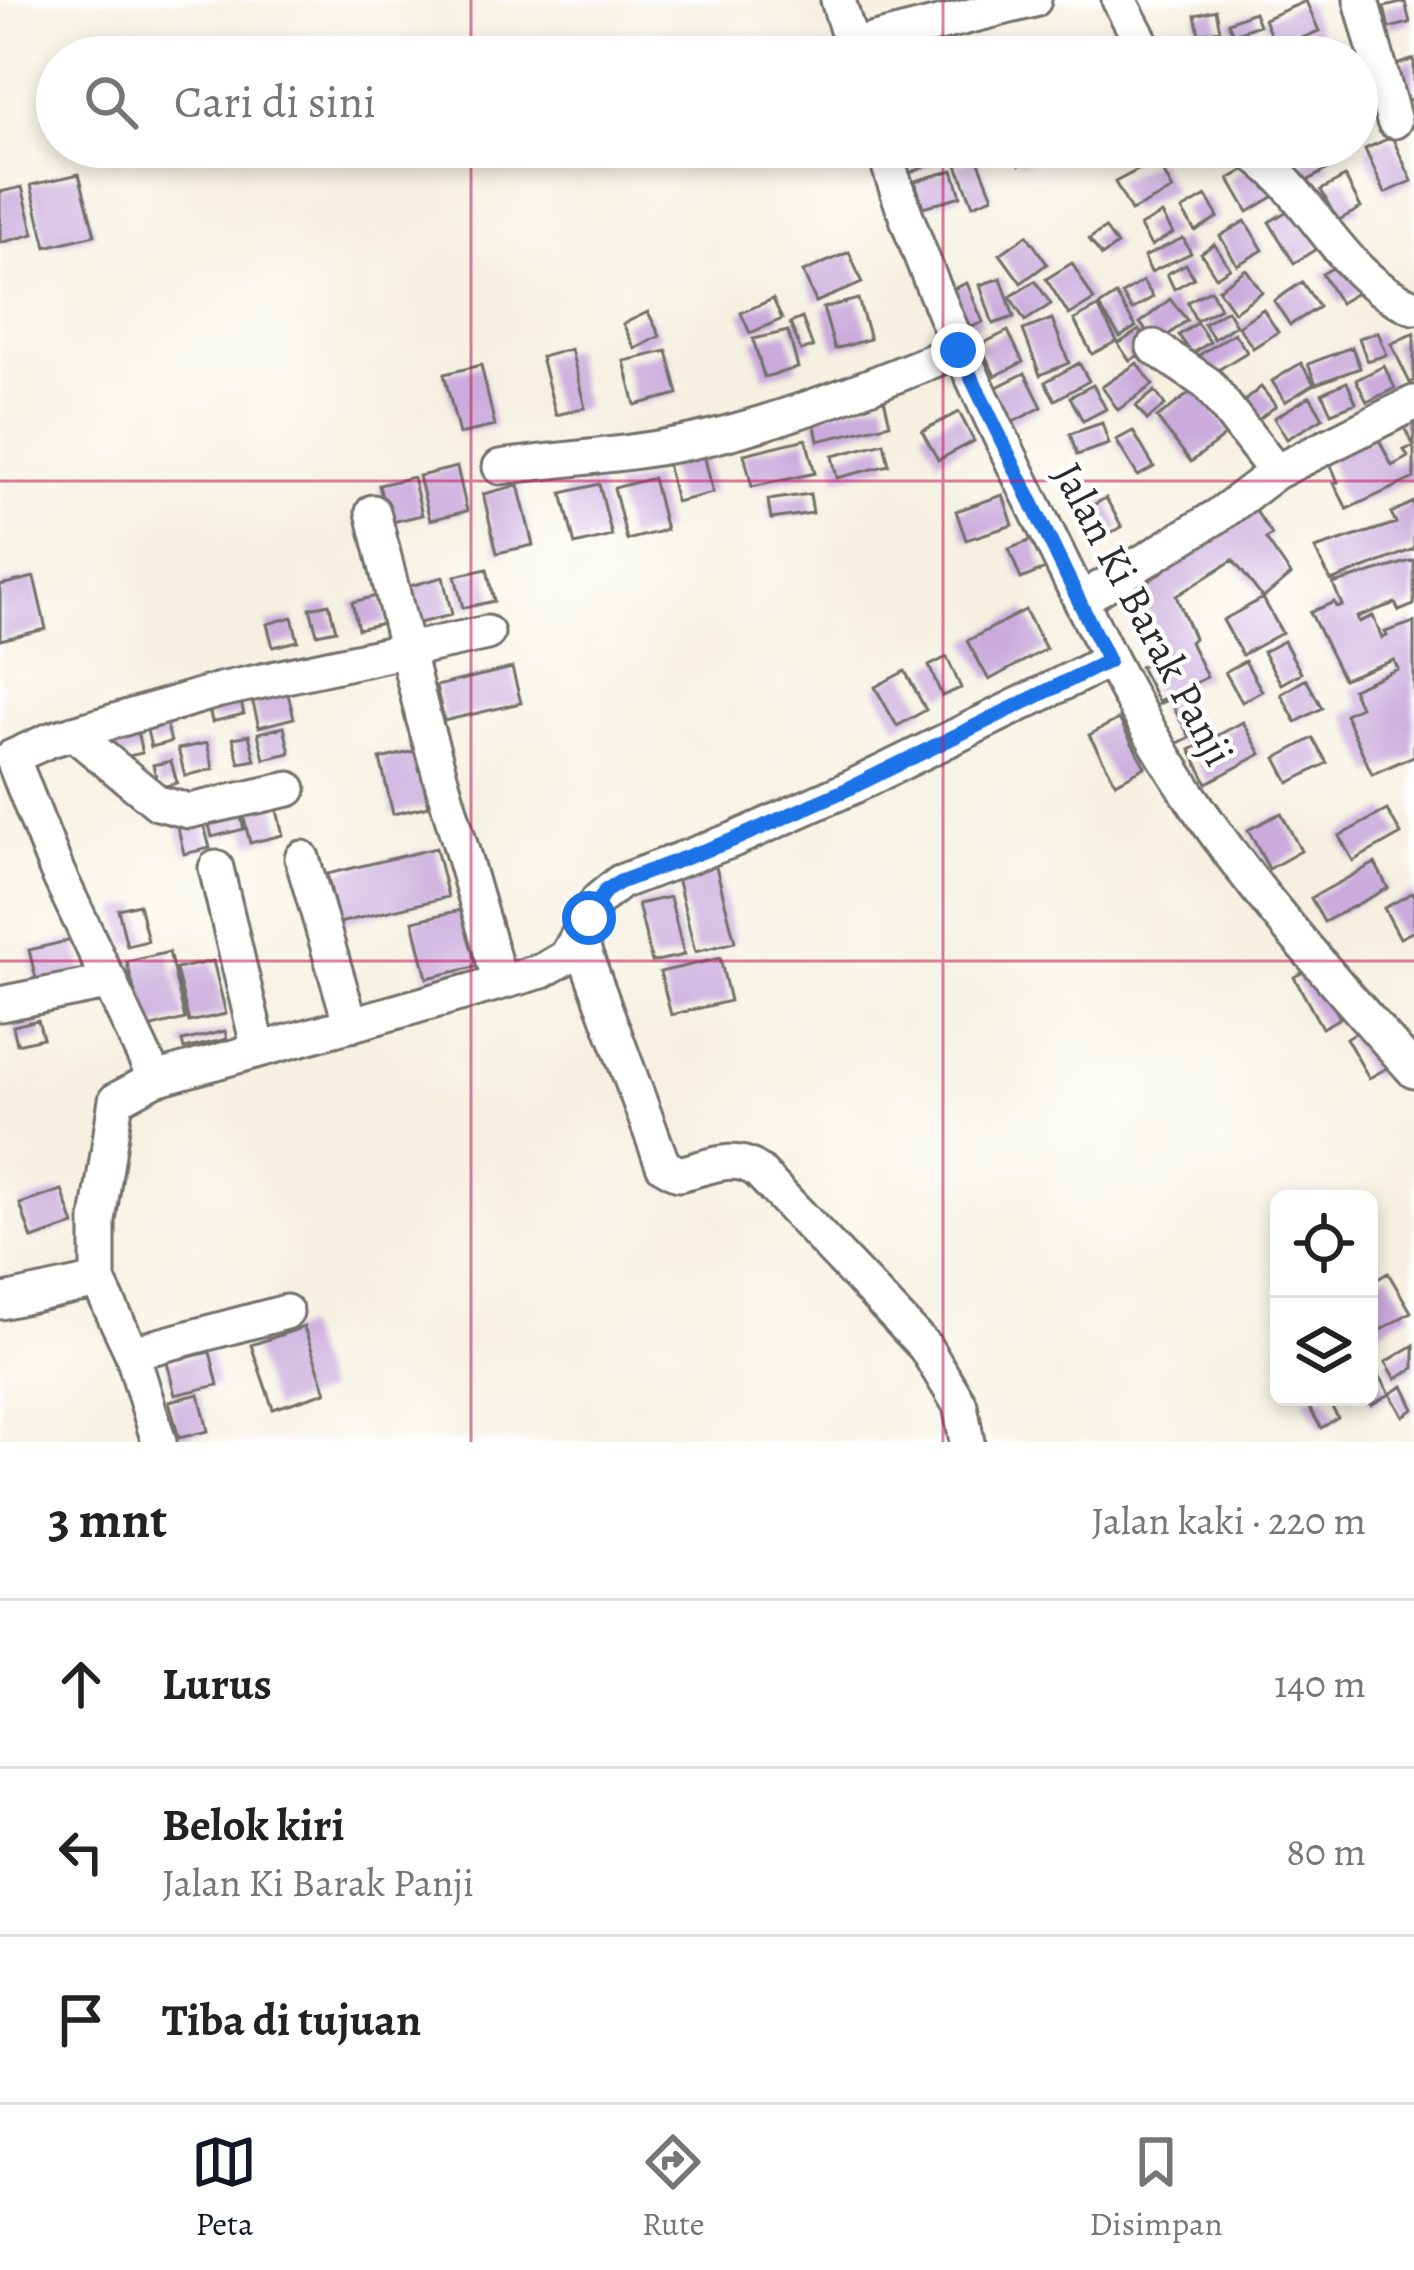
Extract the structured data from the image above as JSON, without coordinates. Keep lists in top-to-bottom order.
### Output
{
  "streets": {
    "street": ["Jalan Ki Barak Panji"]
  },
  "page": {
    "search": "Cari di sini",
    "heading": ["3 mnt", "Jalan kaki · 220 m"],
    "list": [
      ["Lurus", "140 m"],
      ["Belok kiri", "Jalan Ki Barak Panji", "80 m"],
      "Tiba di tujuan"
    ],
    "nav": ["Peta", "Rute", "Disimpan"]
  }
}
